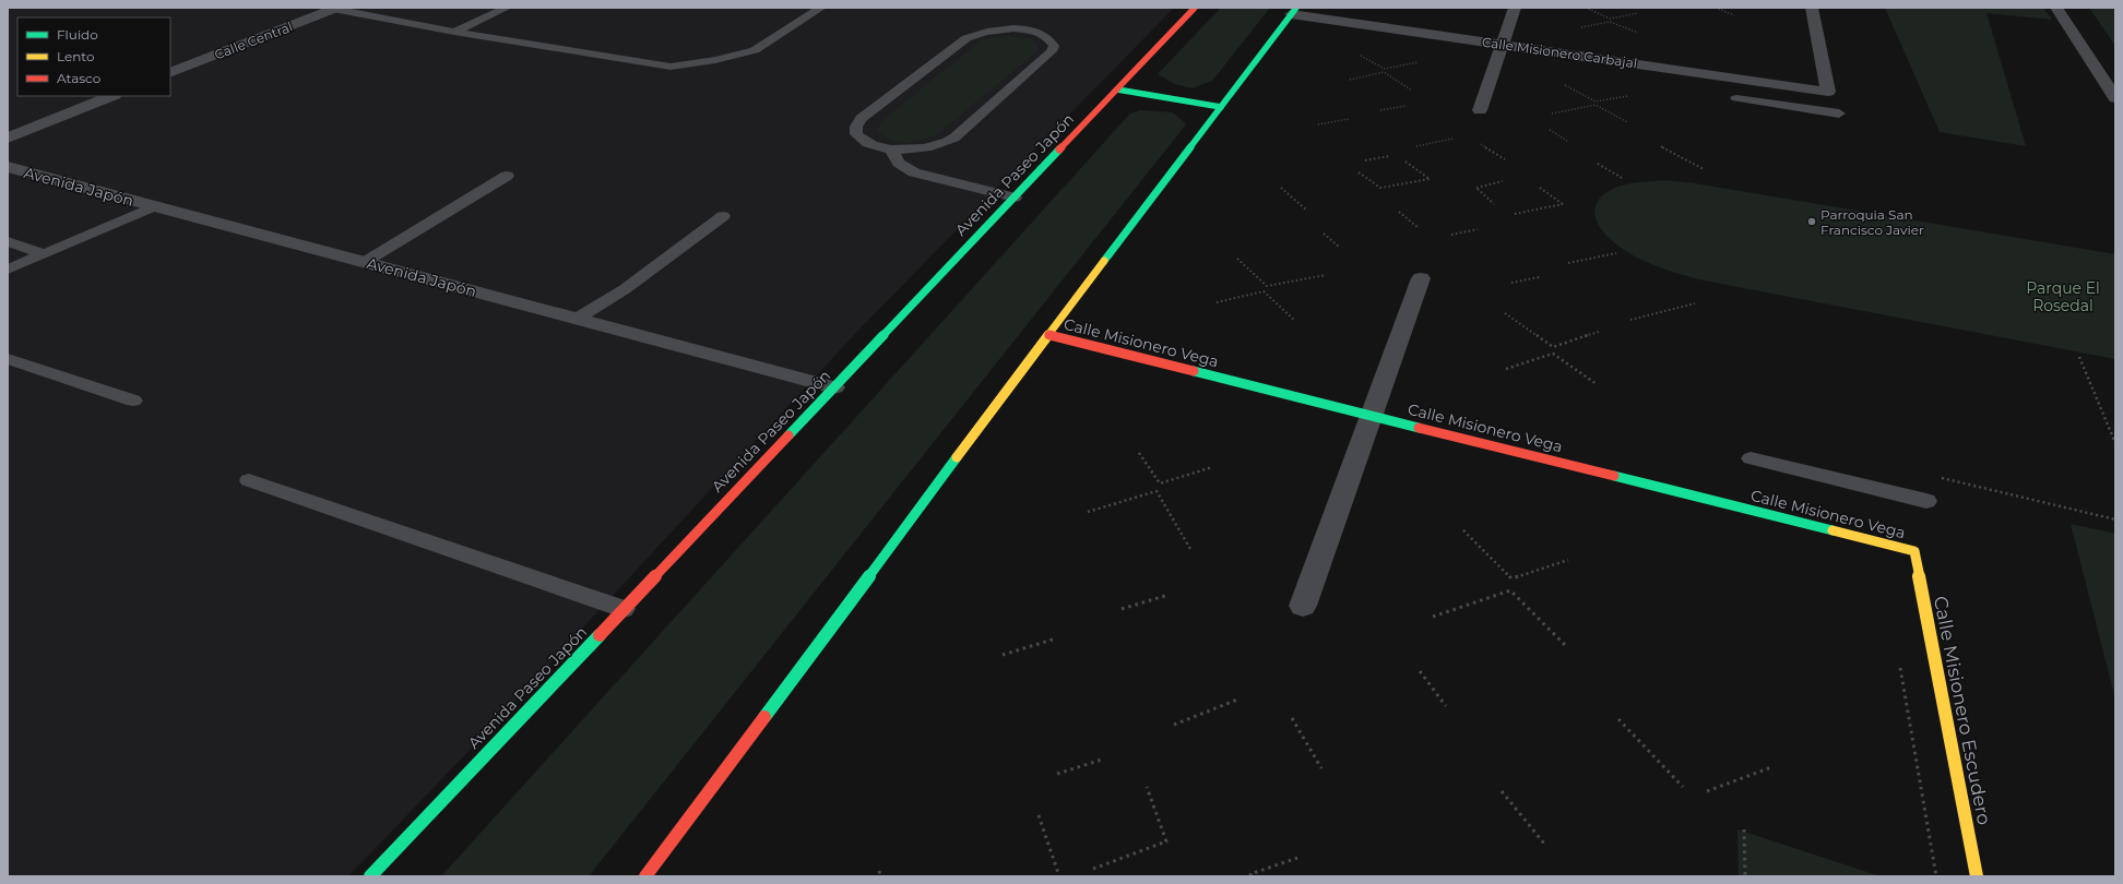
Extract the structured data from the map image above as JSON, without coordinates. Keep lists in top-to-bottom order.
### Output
{
  "streets": {
    "main road": ["Avenida Paseo Japón", "Calle Misionero Vega", "Calle Misionero Escudero"],
    "street": ["Calle Central", "Calle Misionero Carbajal", "Avenida Japón"]
  },
  "crossings": [
    ["Avenida Paseo Japón", "Avenida Japón"],
    ["Calle Misionero Vega", "Calle Misionero Escudero"]
  ],
  "parks": ["Parque El Rosedal"],
  "places": ["Parroquia San Francisco Javier"],
  "legend": ["Fluido", "Lento", "Atasco"]
}
